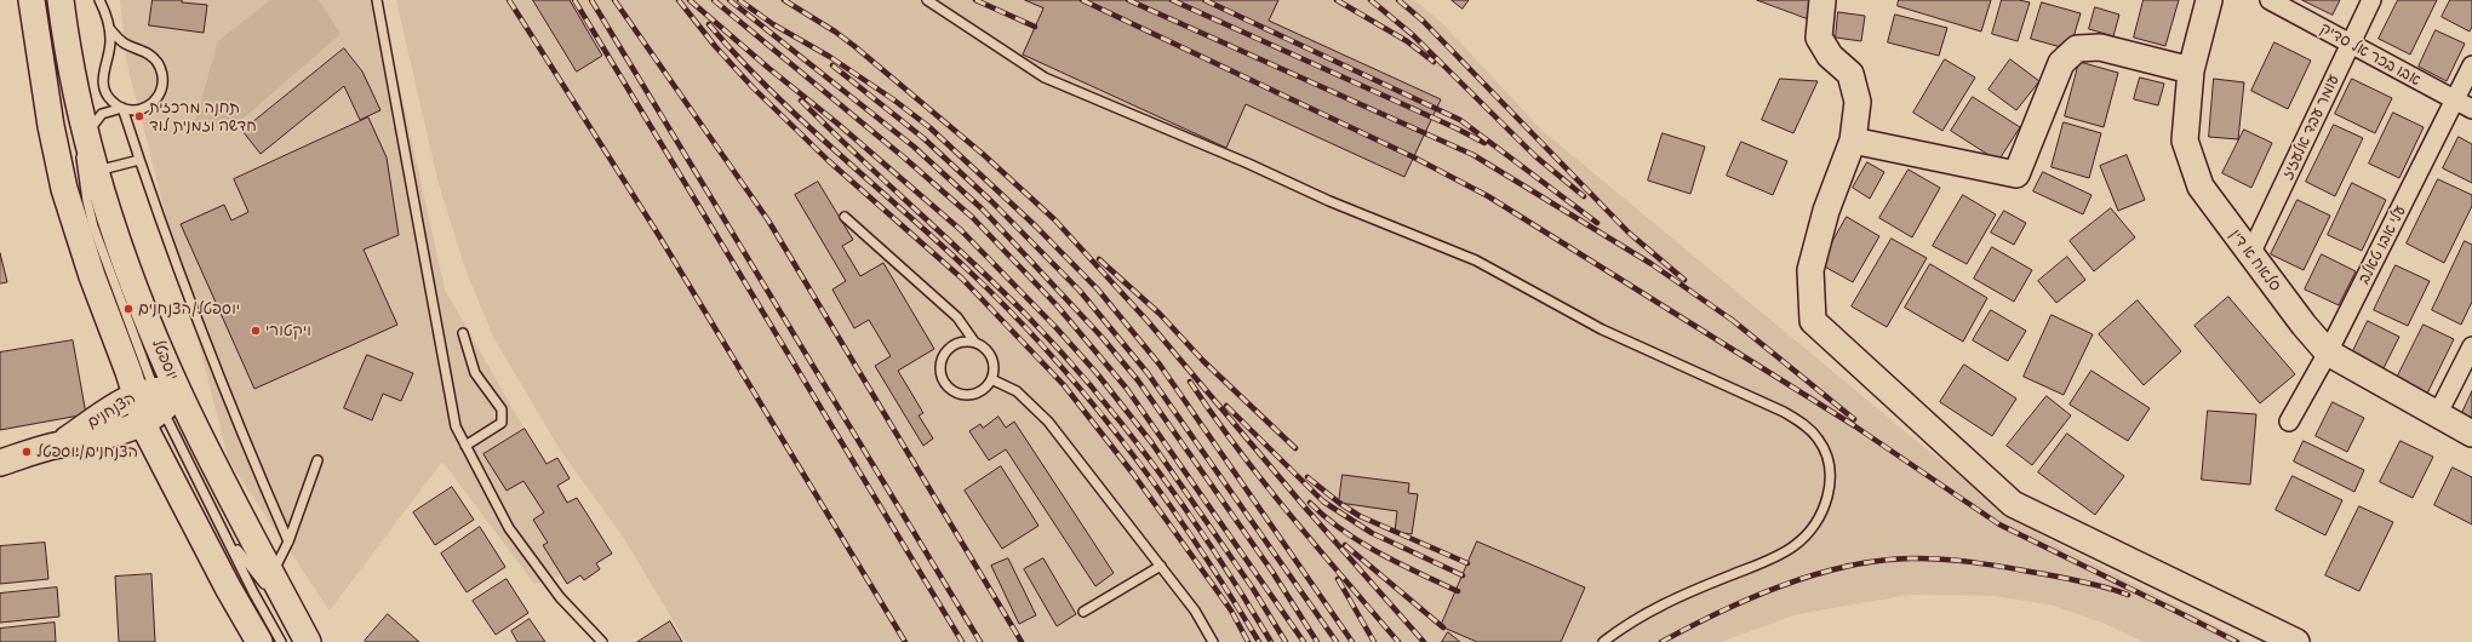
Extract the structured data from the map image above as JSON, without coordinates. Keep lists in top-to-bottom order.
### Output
{
  "streets": {
    "street": [
      "אבו בכר אל סדיק",
      "עומר עבד אלעזיז",
      "עלי אבו טאלב",
      "סלאח א דין",
      "יוספטל",
      "הצנחנים"
    ]
  },
  "crossings": [
    ["אבו בכר אל סדיק", "עומר עבד אלעזיז"],
    ["אבו בכר אל סדיק", "עלי אבו טאלב"],
    ["עומר עבד אלעזיז", "סלאח א דין"],
    ["עלי אבו טאלב", "סלאח א דין"],
    ["יוספטל", "הצנחנים"]
  ],
  "places": [
    "תחנה מרכזית חדשה וזמנית לוד",
    "יוספטל/הצנחנים",
    "ויקטורי",
    "הצנחנים/יוספטל"
  ]
}
